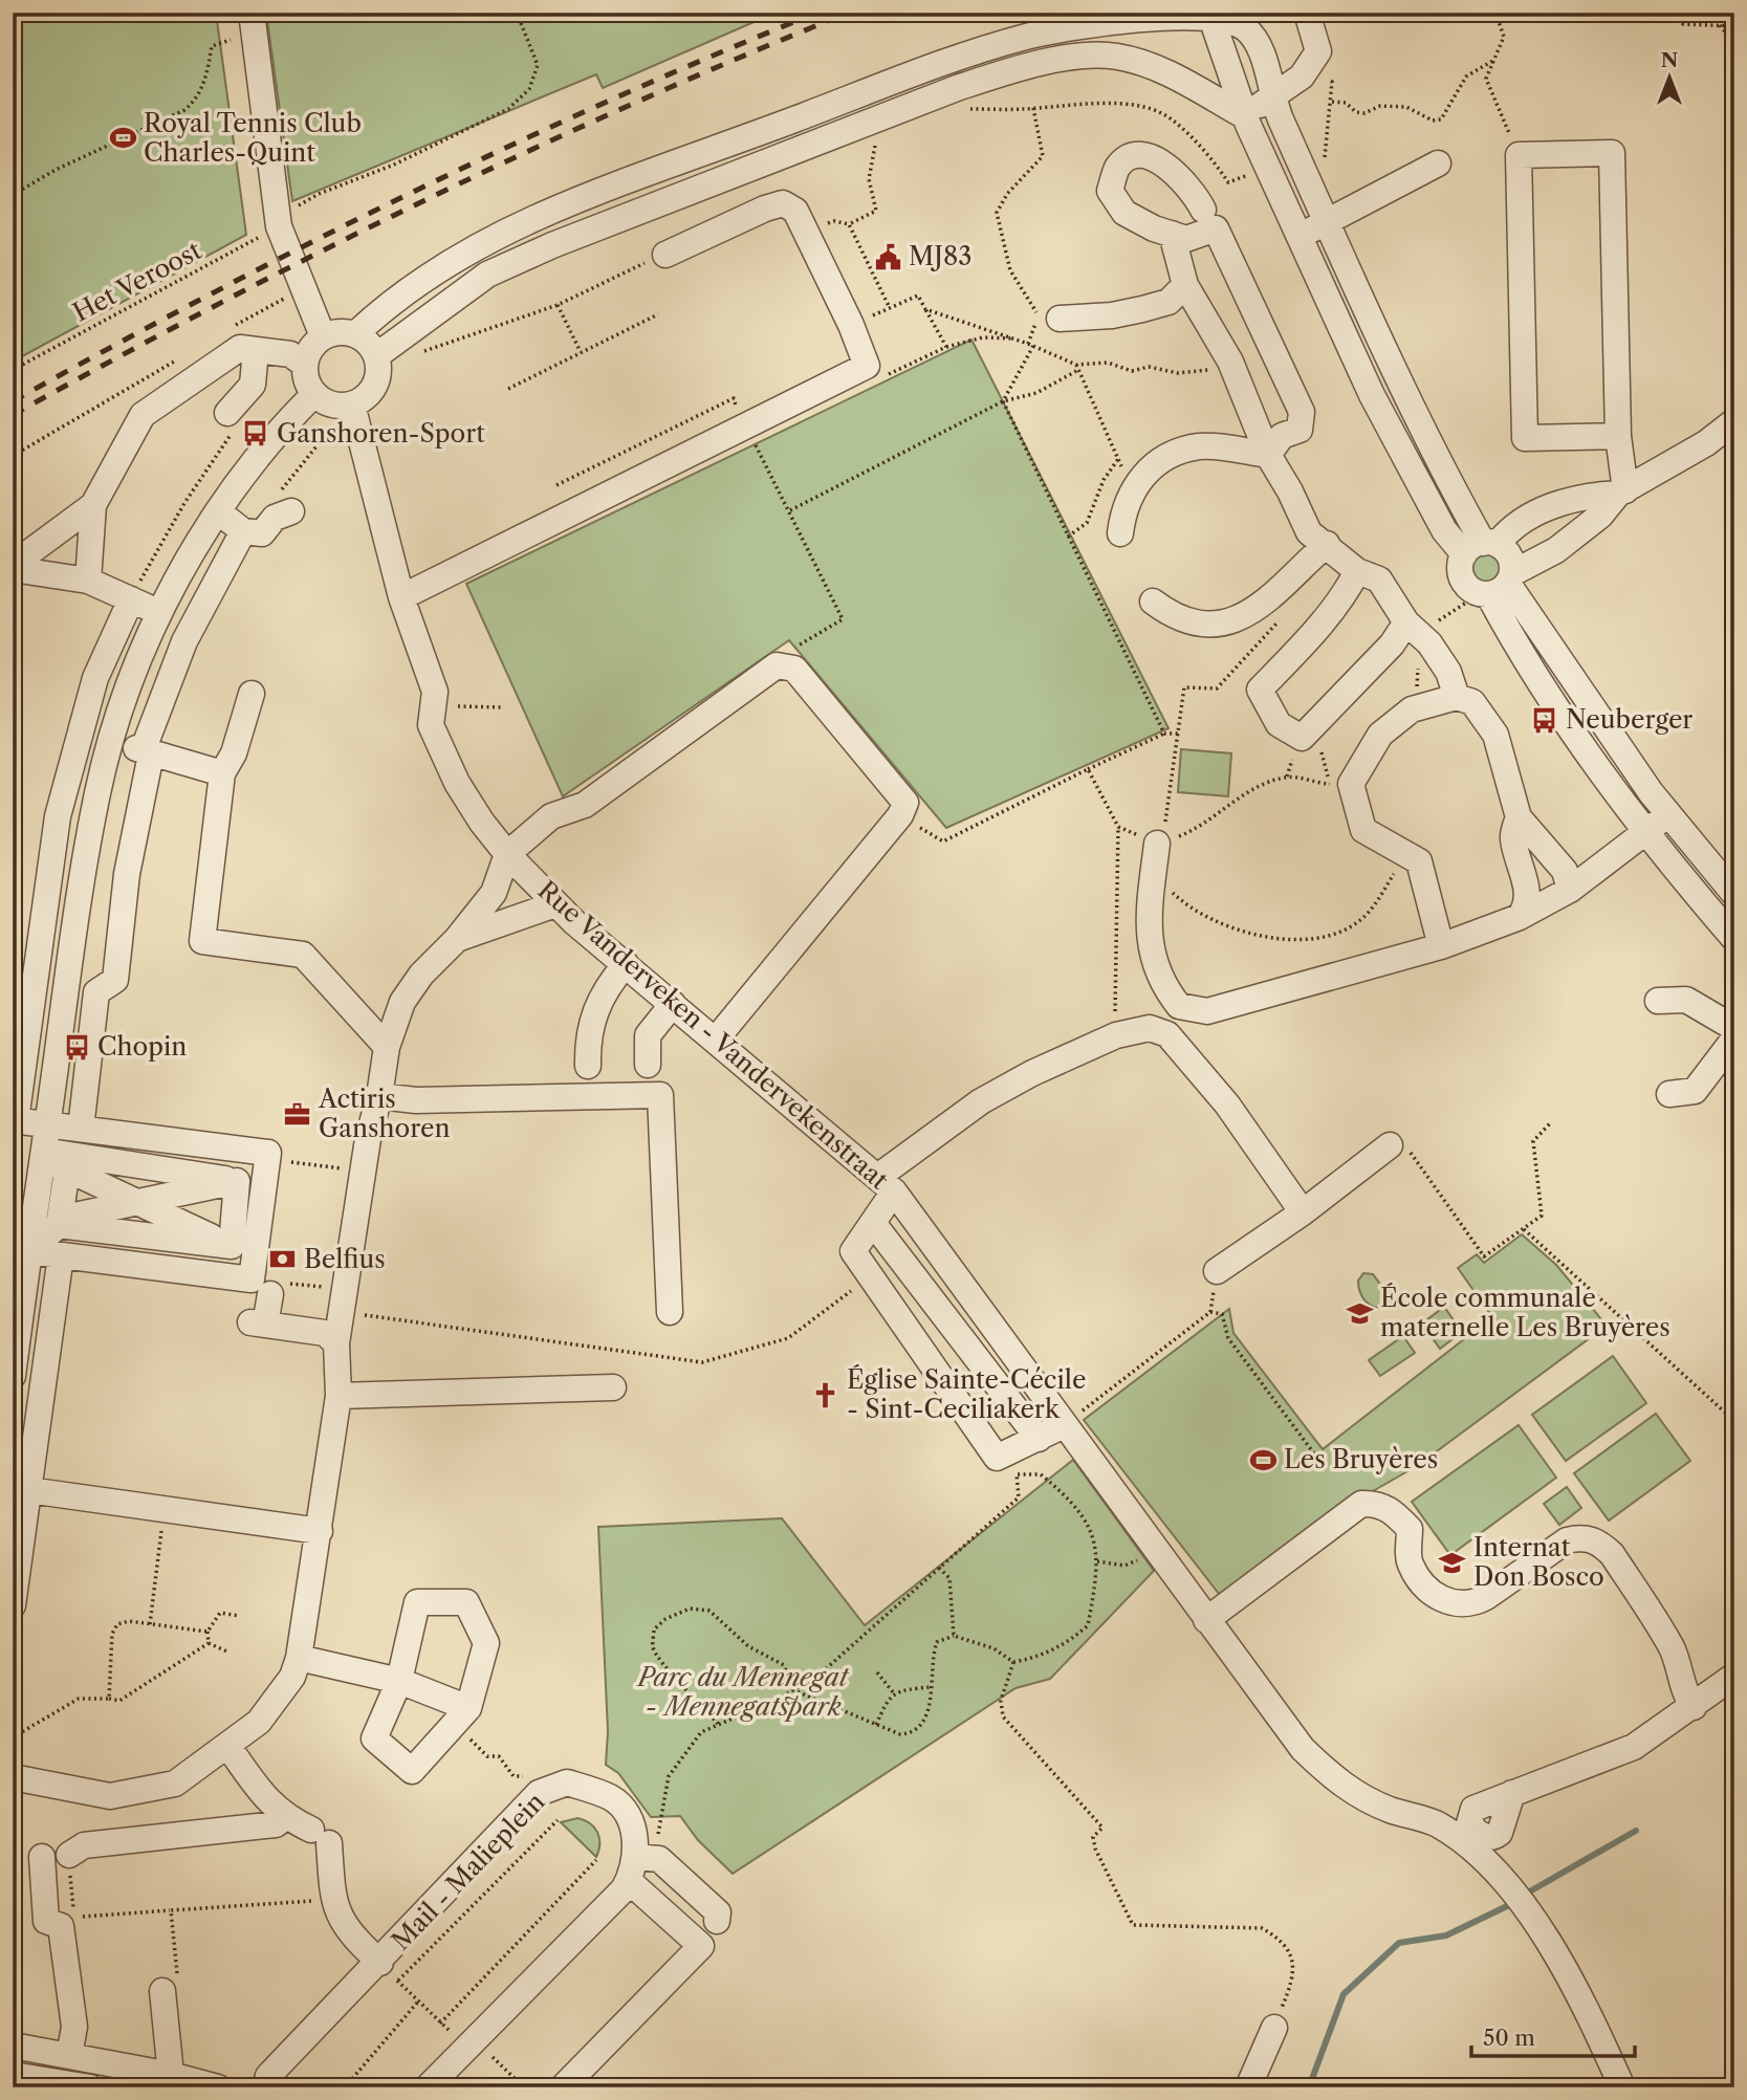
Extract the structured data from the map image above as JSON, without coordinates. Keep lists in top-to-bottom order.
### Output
{
  "streets": {
    "street": ["Rue Vanderveken - Vandervekenstraat", "Mail - Malieplein"],
    "path": ["Het Veroost"]
  },
  "parks": ["Parc du Mennegat - Mennegatspark"],
  "places": {
    "sports": ["Royal Tennis Club Charles-Quint", "Les Bruyères"],
    "public building": ["MJ83"],
    "bus stop": ["Ganshoren-Sport", "Neuberger", "Chopin"],
    "office": ["Actiris Ganshoren"],
    "bank": ["Belfius"],
    "school or university": ["École communale maternelle Les Bruyères", "Internat Don Bosco"],
    "church": ["Église Sainte-Cécile - Sint-Ceciliakerk"]
  },
  "scale_bar": "50 m",
  "north": "top"
}
